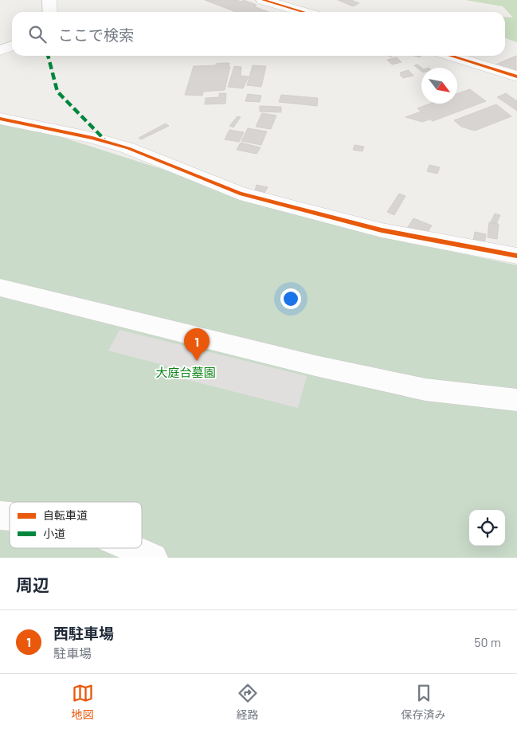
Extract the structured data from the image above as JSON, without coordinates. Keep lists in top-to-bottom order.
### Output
{
  "parks": ["大庭台墓園"],
  "legend": ["自転車道", "小道"],
  "north": "bottom right",
  "page": {
    "search": "ここで検索",
    "pins": "1",
    "heading": "周辺",
    "list": [
      {
        "mark": "1",
        "name": "西駐車場",
        "note": "駐車場",
        "value": "50 m"
      }
    ],
    "nav": ["地図", "経路", "保存済み"]
  }
}
